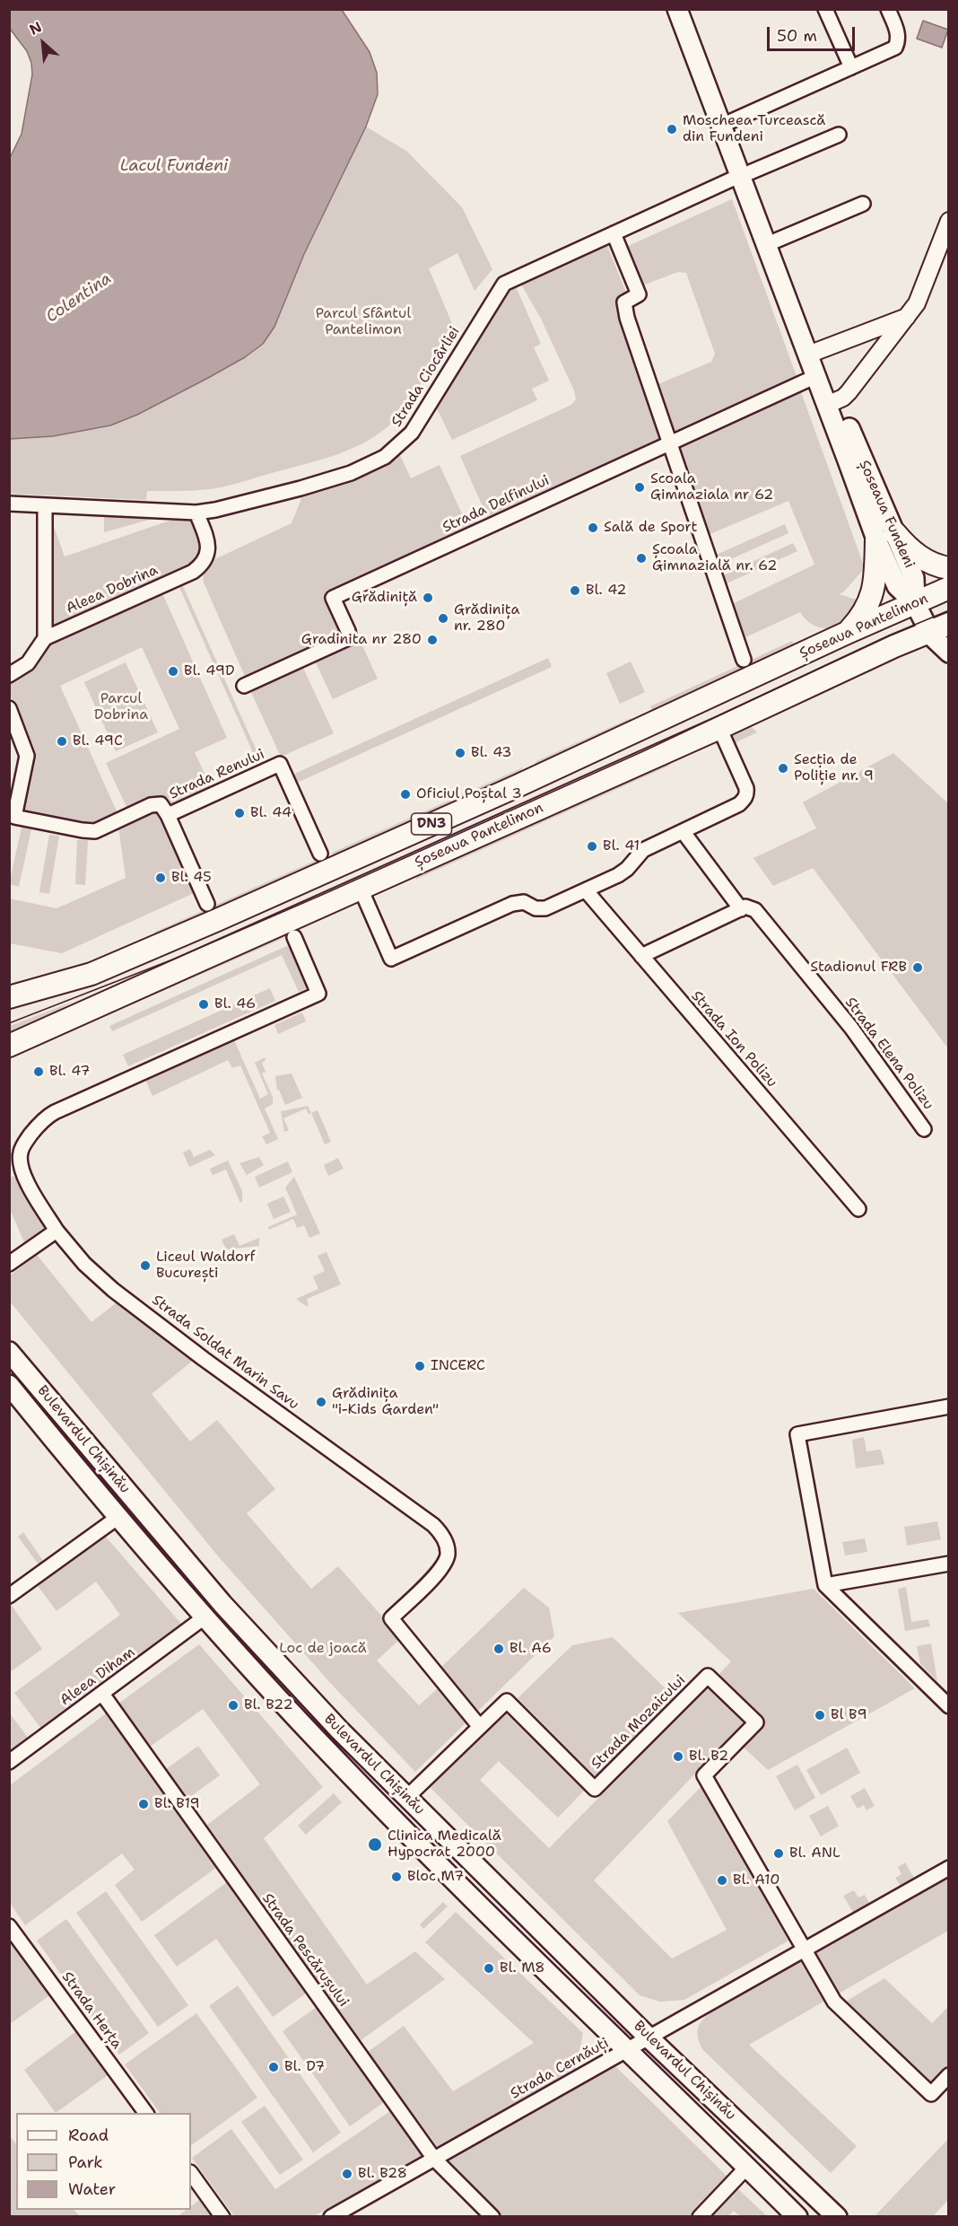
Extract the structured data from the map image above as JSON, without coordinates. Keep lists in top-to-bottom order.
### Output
{
  "streets": {
    "main road": [
      "Șoseaua Fundeni",
      "Șoseaua Pantelimon",
      "DN3",
      "Bulevardul Chișinău"
    ],
    "street": [
      "Strada Ciocârliei",
      "Strada Delfinului",
      "Aleea Dobrina",
      "Strada Renului",
      "Strada Ion Polizu",
      "Strada Elena Polizu",
      "Strada Soldat Marin Savu",
      "Aleea Diham",
      "Strada Mozaicului",
      "Strada Pescărușului",
      "Strada Herța",
      "Strada Cernăuți"
    ]
  },
  "crossings": [
    ["Strada Ciocârliei", "Șoseaua Fundeni"],
    ["Strada Ciocârliei", "Aleea Dobrina"],
    ["Strada Delfinului", "Șoseaua Fundeni"],
    ["Șoseaua Fundeni", "Șoseaua Pantelimon"],
    ["Strada Soldat Marin Savu", "Strada Mozaicului"],
    ["Bulevardul Chișinău", "Aleea Diham"],
    ["Bulevardul Chișinău", "Strada Cernăuți"],
    ["Aleea Diham", "Strada Pescărușului"],
    ["Strada Mozaicului", "Strada Cernăuți"],
    ["Strada Pescărușului", "Strada Cernăuți"]
  ],
  "water": ["Lacul Fundeni", "Colentina"],
  "parks": ["Parcul Sfântul Pantelimon", "Parcul Dobrina", "Loc de joacă"],
  "places": [
    "Moscheea Turcească din Fundeni",
    "Scoala Gimnaziala nr 62",
    "Sală de Sport",
    "Școala Gimnazială nr. 62",
    "Bl. 42",
    "Grădiniță",
    "Grădinița nr. 280",
    "Gradinita nr 280",
    "Bl. 49D",
    "Bl. 49C",
    "Bl. 43",
    "Secția de Poliție nr. 9",
    "Oficiul Poștal 3",
    "Bl. 44",
    "Bl. 41",
    "Bl. 45",
    "Stadionul FRB",
    "Bl. 46",
    "Bl. 47",
    "Liceul Waldorf București",
    "INCERC",
    "Grădinița \"i-Kids Garden\"",
    "Bl. A6",
    "Bl. B22",
    "Bl B9",
    "Bl. B2",
    "Bl. B19",
    "Clinica Medicală Hypocrat 2000",
    "Bl. ANL",
    "Bloc M7",
    "Bl. A10",
    "Bl. M8",
    "Bl. D7",
    "Bl. B28"
  ],
  "legend": ["Road", "Park", "Water"],
  "scale_bar": "50 m",
  "north": "top left"
}
